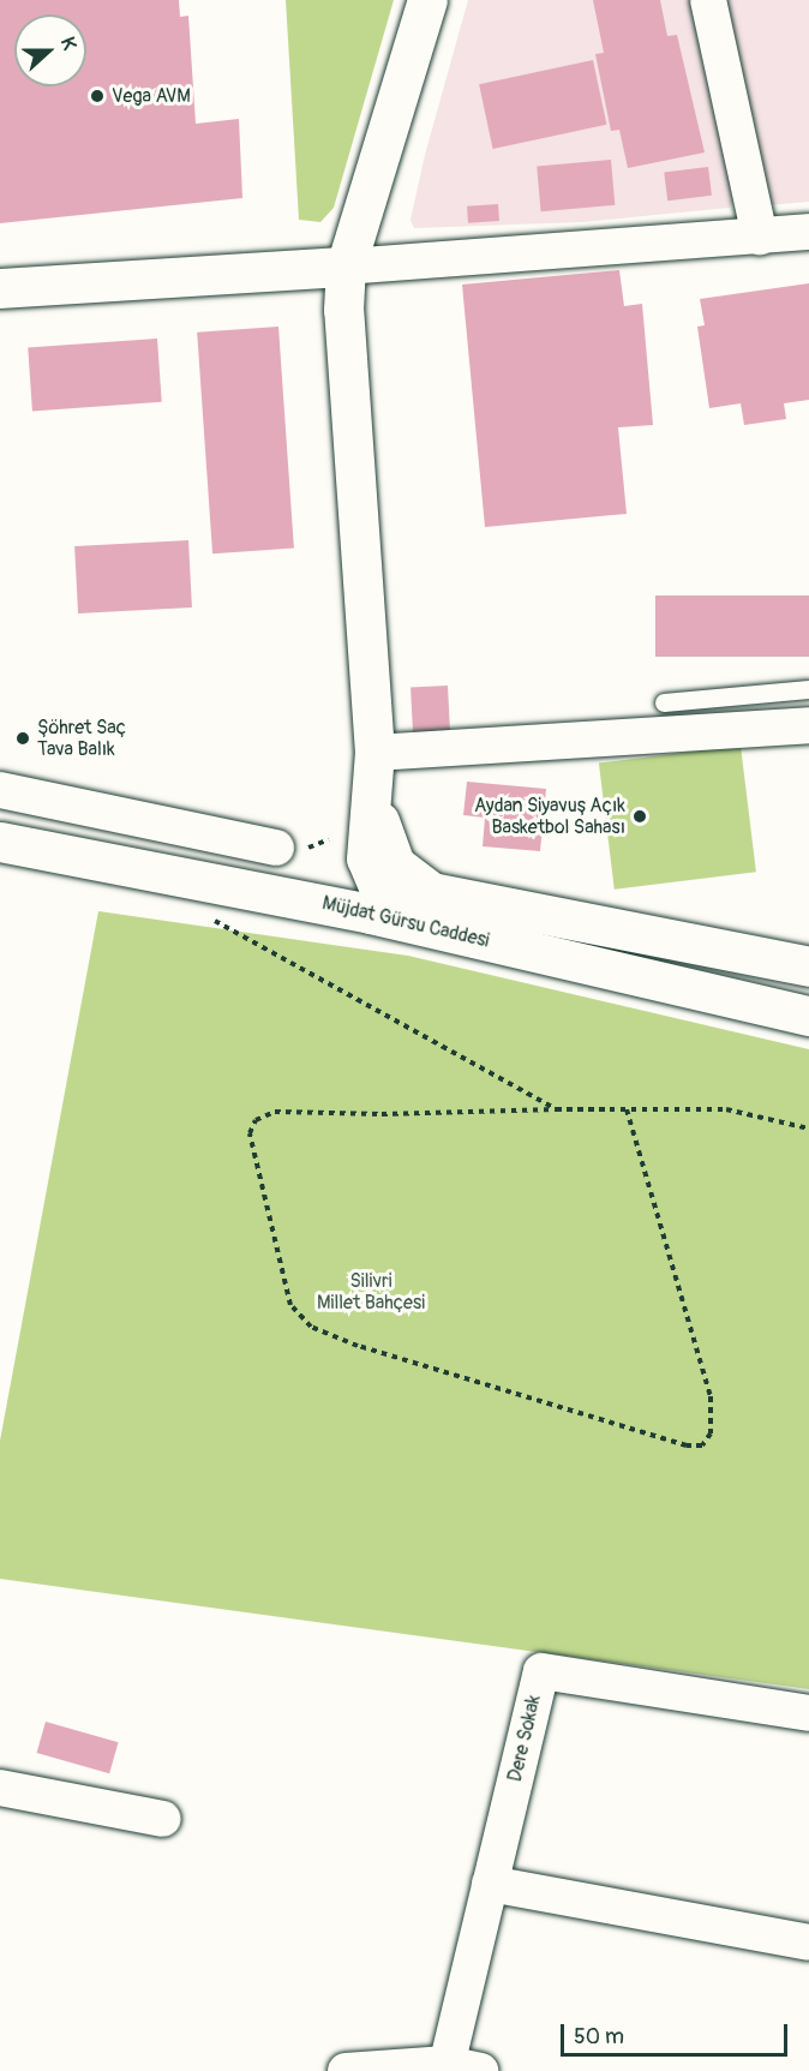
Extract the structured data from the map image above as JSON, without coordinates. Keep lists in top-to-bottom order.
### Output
{
  "streets": {
    "main road": ["Müjdat Gürsu Caddesi"],
    "street": ["Dere Sokak"]
  },
  "parks": ["Silivri Millet Bahçesi"],
  "places": ["Vega AVM", "Şöhret Saç Tava Balık", "Aydan Siyavuş Açık Basketbol Sahası"],
  "scale_bar": "50 m",
  "north": "right"
}
